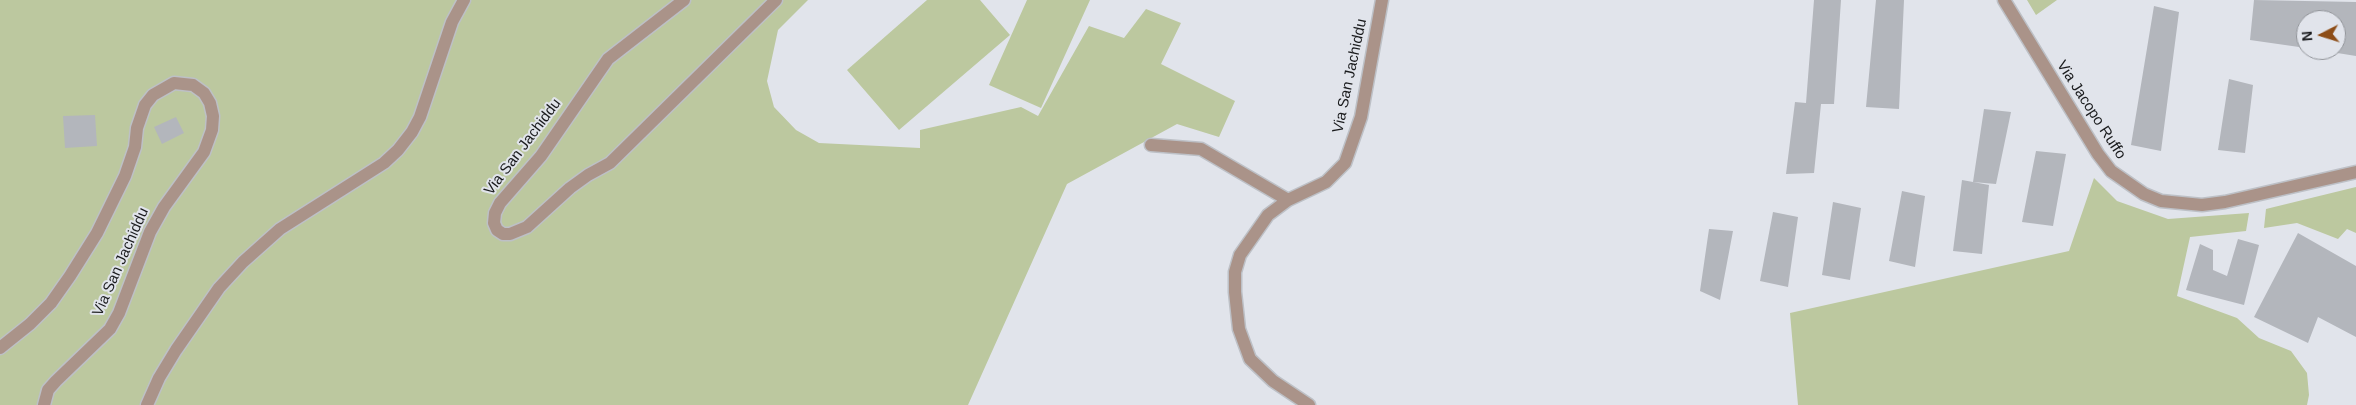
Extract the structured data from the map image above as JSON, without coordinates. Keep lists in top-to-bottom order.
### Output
{
  "streets": {
    "street": ["Via San Jachiddu", "Via Jacopo Ruffo"]
  },
  "north": "left"
}
